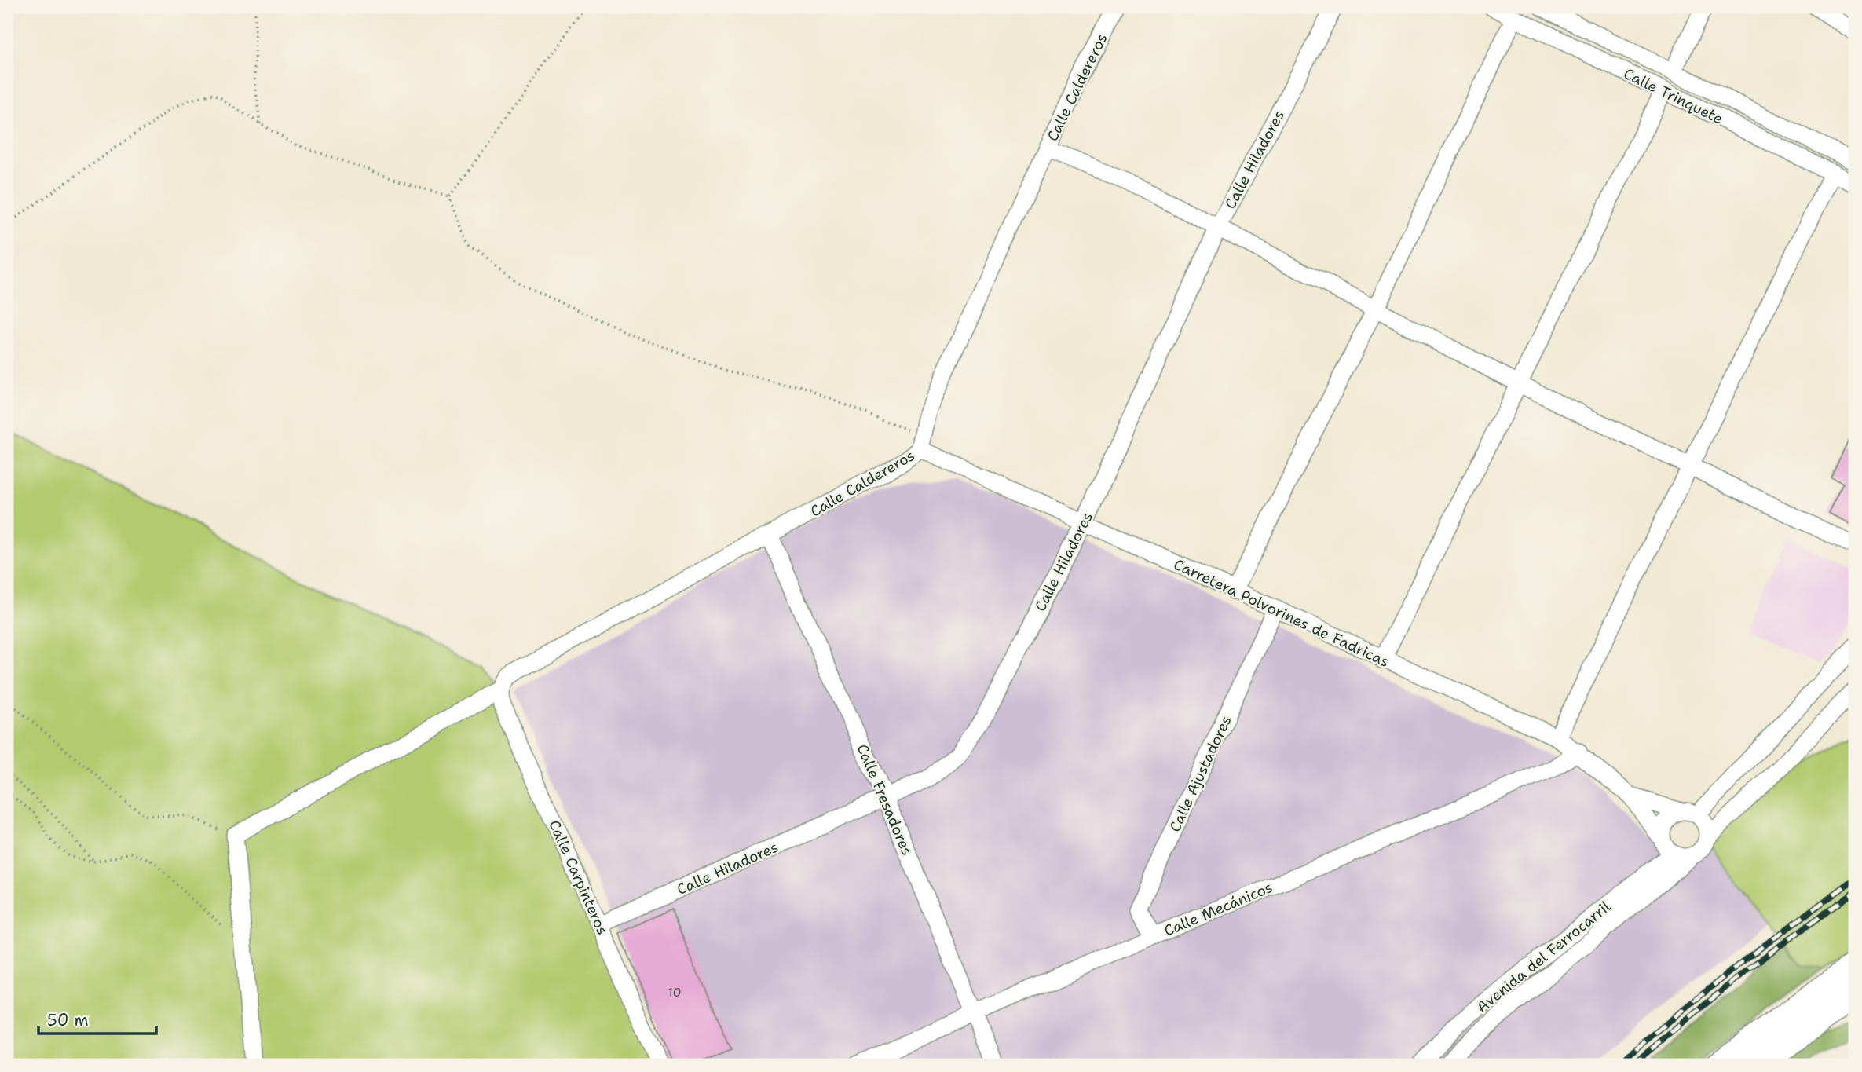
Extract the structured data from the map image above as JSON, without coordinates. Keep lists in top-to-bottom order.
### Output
{
  "streets": {
    "street": [
      "Calle Caldereros",
      "Calle Trinquete",
      "Calle Hiladores",
      "Carretera Polvorines de Fadricas",
      "Calle Ajustadores",
      "Calle Fresadores",
      "Calle Carpinteros",
      "Calle Mecánicos",
      "Avenida del Ferrocarril"
    ]
  },
  "crossings": [
    ["Calle Caldereros", "Carretera Polvorines de Fadricas"],
    ["Calle Caldereros", "Calle Fresadores"],
    ["Calle Caldereros", "Calle Carpinteros"],
    ["Calle Hiladores", "Carretera Polvorines de Fadricas"],
    ["Calle Hiladores", "Calle Fresadores"],
    ["Calle Hiladores", "Calle Carpinteros"],
    ["Carretera Polvorines de Fadricas", "Calle Ajustadores"],
    ["Carretera Polvorines de Fadricas", "Calle Mecánicos"],
    ["Carretera Polvorines de Fadricas", "Avenida del Ferrocarril"],
    ["Calle Ajustadores", "Calle Mecánicos"],
    ["Calle Fresadores", "Calle Mecánicos"]
  ],
  "house_numbers": ["10"],
  "scale_bar": "50 m"
}
